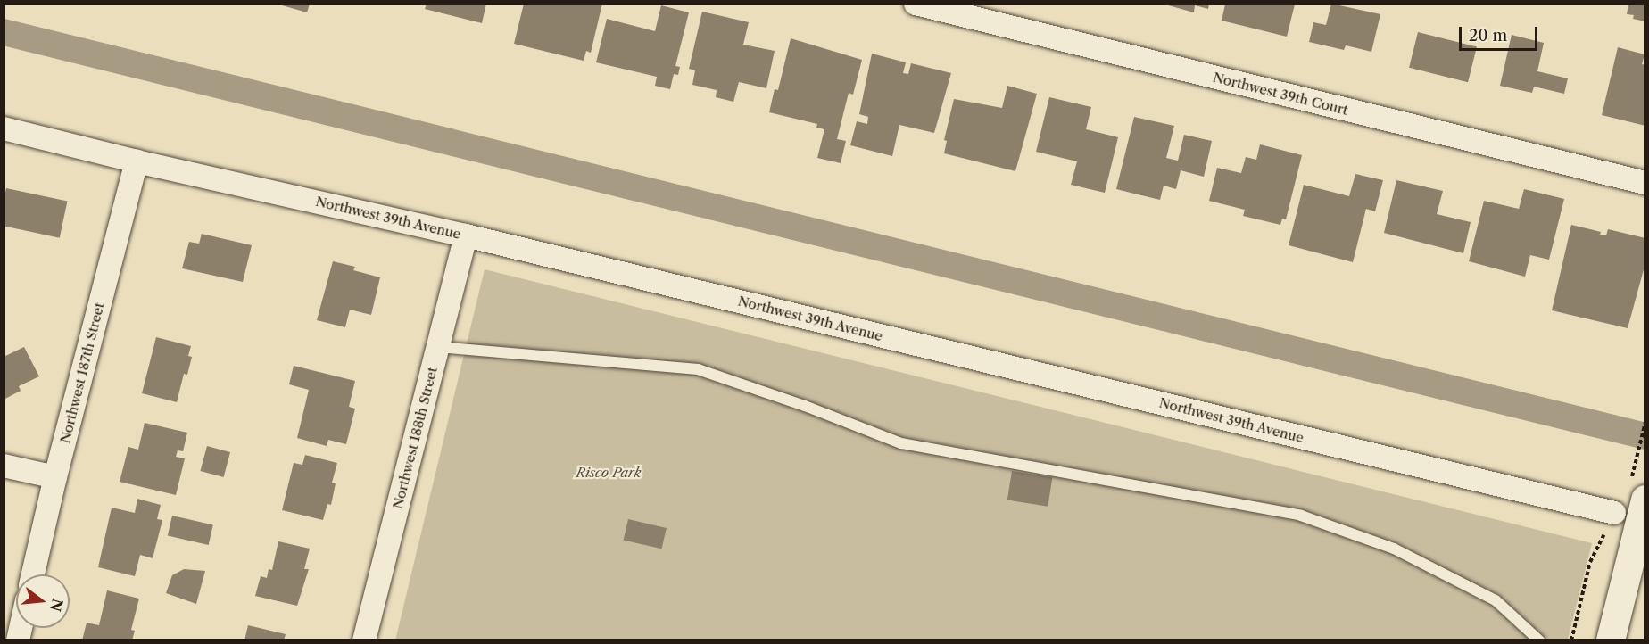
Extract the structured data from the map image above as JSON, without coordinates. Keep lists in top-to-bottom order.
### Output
{
  "streets": {
    "street": [
      "Northwest 39th Court",
      "Northwest 39th Avenue",
      "Northwest 187th Street",
      "Northwest 188th Street"
    ]
  },
  "crossings": [
    ["Northwest 39th Avenue", "Northwest 187th Street"],
    ["Northwest 39th Avenue", "Northwest 188th Street"]
  ],
  "parks": ["Risco Park"],
  "scale_bar": "20 m",
  "north": "right"
}
